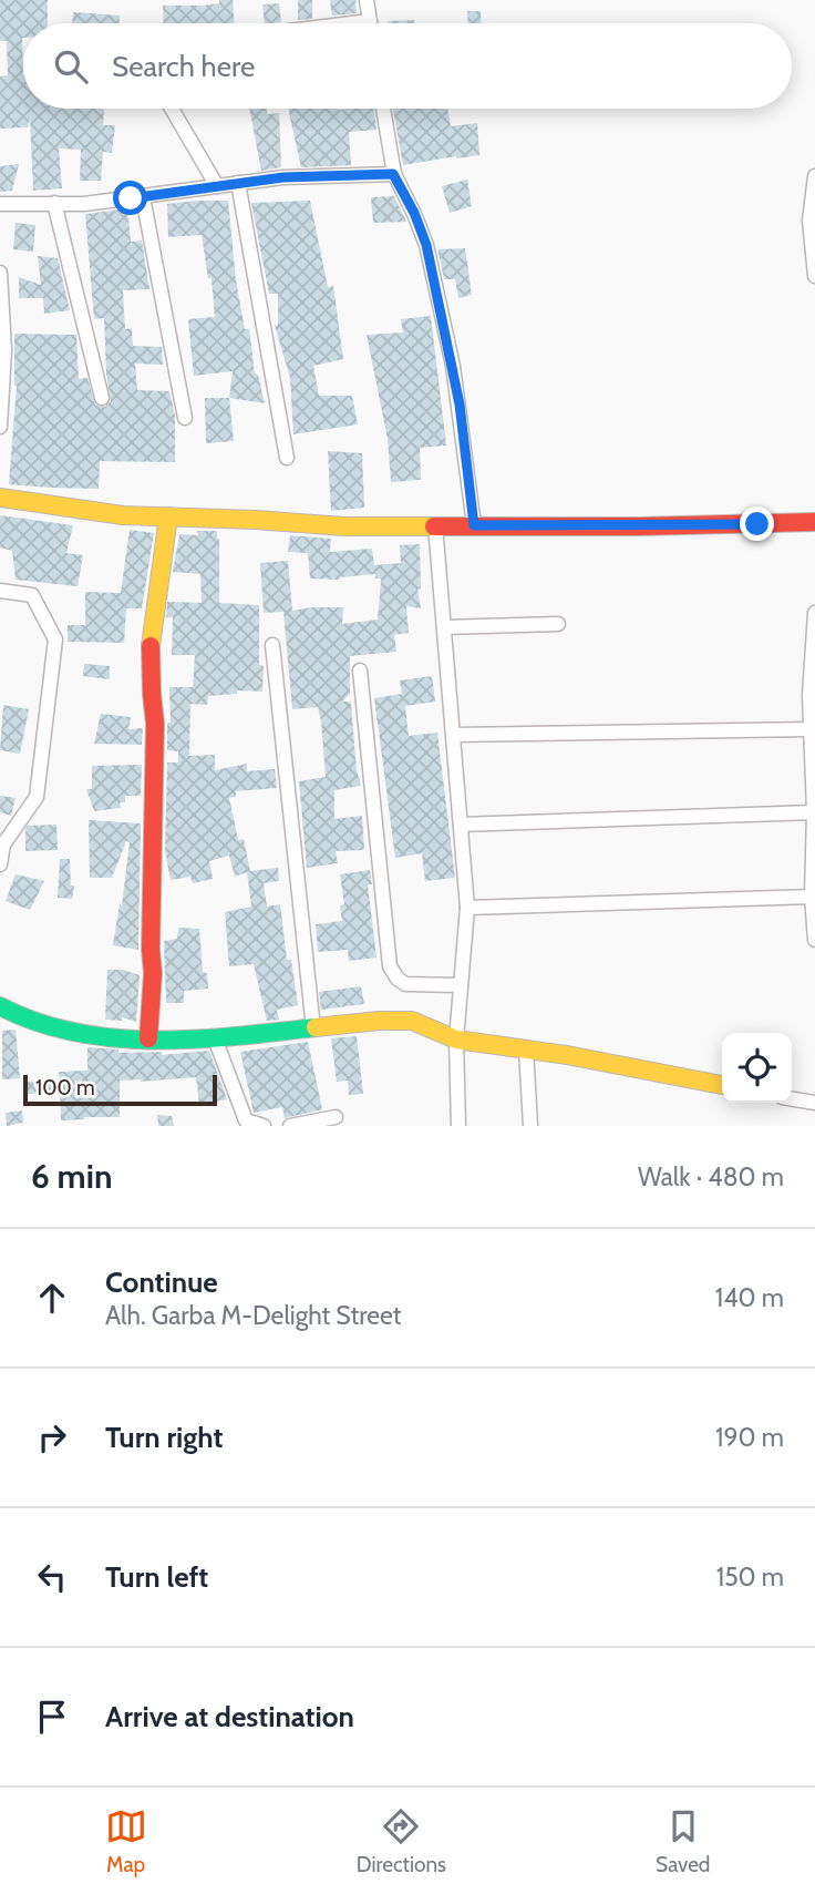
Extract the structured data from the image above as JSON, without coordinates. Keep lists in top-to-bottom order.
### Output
{
  "scale_bar": "100 m",
  "page": {
    "search": "Search here",
    "scale": "100 m",
    "heading": ["6 min", "Walk · 480 m"],
    "list": [
      ["Continue", "Alh. Garba M-Delight Street", "140 m"],
      ["Turn right", "190 m"],
      ["Turn left", "150 m"],
      "Arrive at destination"
    ],
    "nav": ["Map", "Directions", "Saved"]
  }
}
